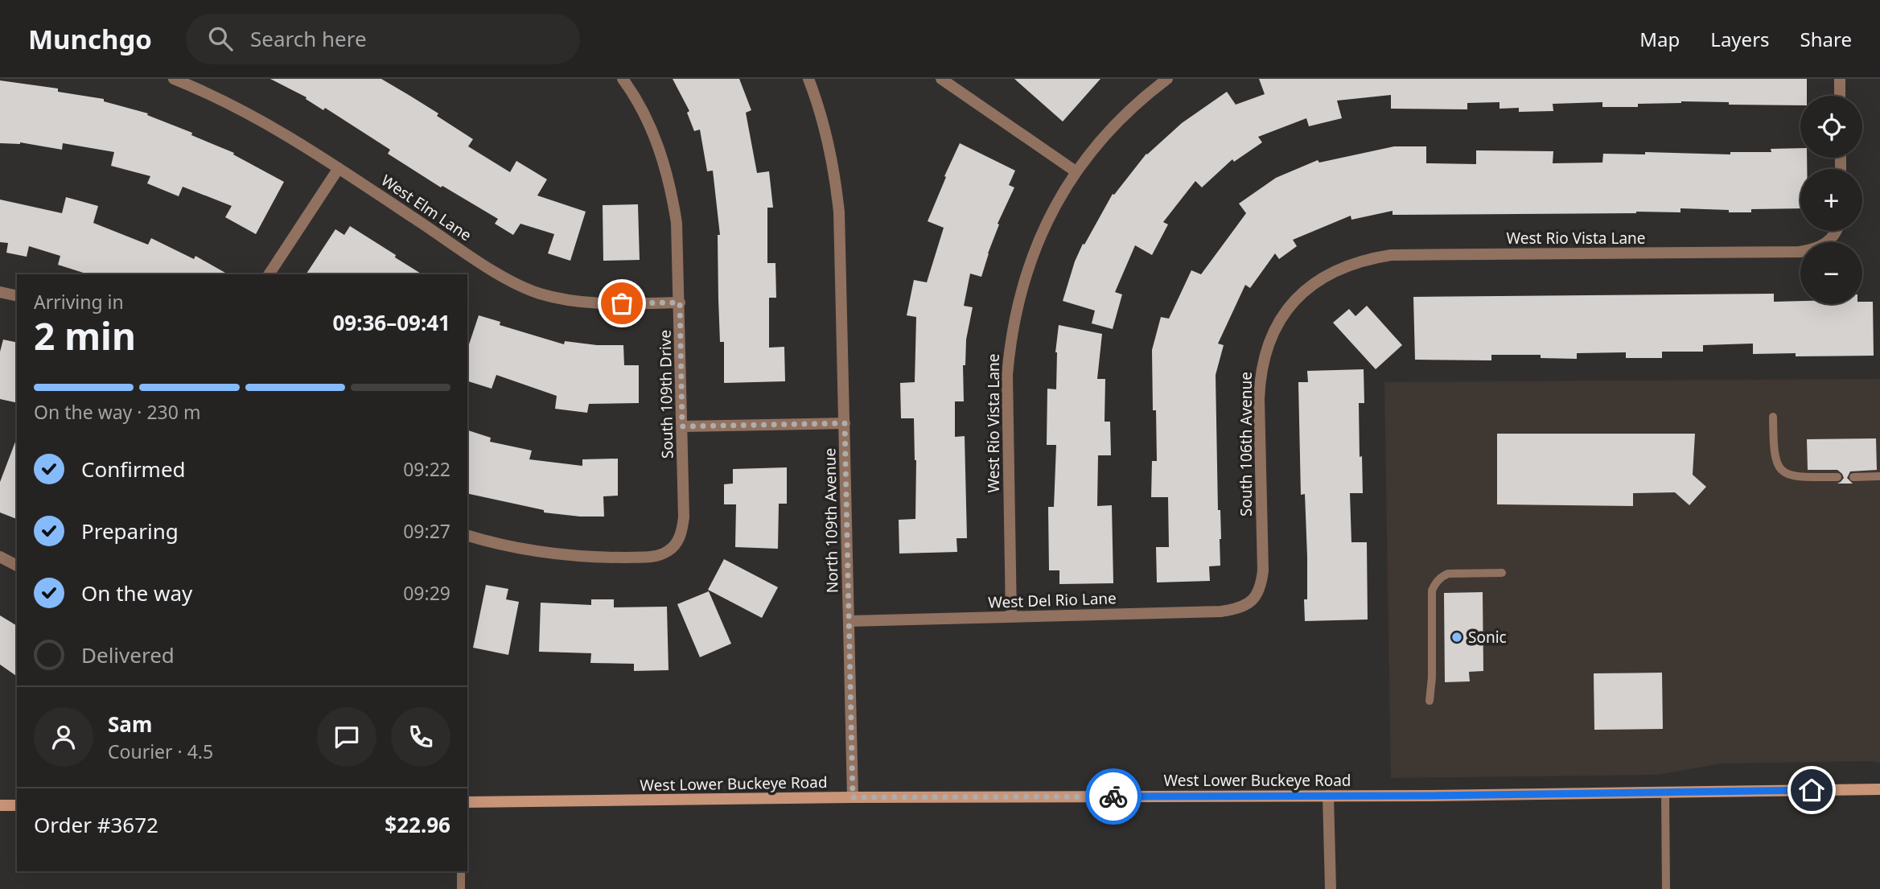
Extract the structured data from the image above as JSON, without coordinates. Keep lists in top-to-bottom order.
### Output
{
  "streets": {
    "main road": ["West Lower Buckeye Road"],
    "street": [
      "West Elm Lane",
      "West Rio Vista Lane",
      "South 109th Drive",
      "South 106th Avenue",
      "North 109th Avenue",
      "West Del Rio Lane"
    ]
  },
  "crossings": [
    ["West Elm Lane", "South 109th Drive"],
    ["West Rio Vista Lane", "South 106th Avenue"],
    ["West Rio Vista Lane", "West Del Rio Lane"],
    ["South 106th Avenue", "West Del Rio Lane"],
    ["North 109th Avenue", "West Del Rio Lane"],
    ["North 109th Avenue", "West Lower Buckeye Road"]
  ],
  "places": ["Sonic"],
  "page": {
    "header": "Munchgo",
    "search": "Search here",
    "nav": ["Map", "Layers", "Share"],
    "map_buttons": ["+", "−"],
    "heading": ["2 min", "Arriving in", "09:36–09:41"],
    "panel": [
      "Sam",
      "Courier · 4.5",
      "Order #3672",
      "$22.96"
    ],
    "bar": "On the way · 230 m",
    "list": [
      ["Confirmed", "09:22"],
      ["Preparing", "09:27"],
      ["On the way", "09:29"],
      "Delivered"
    ]
  }
}
